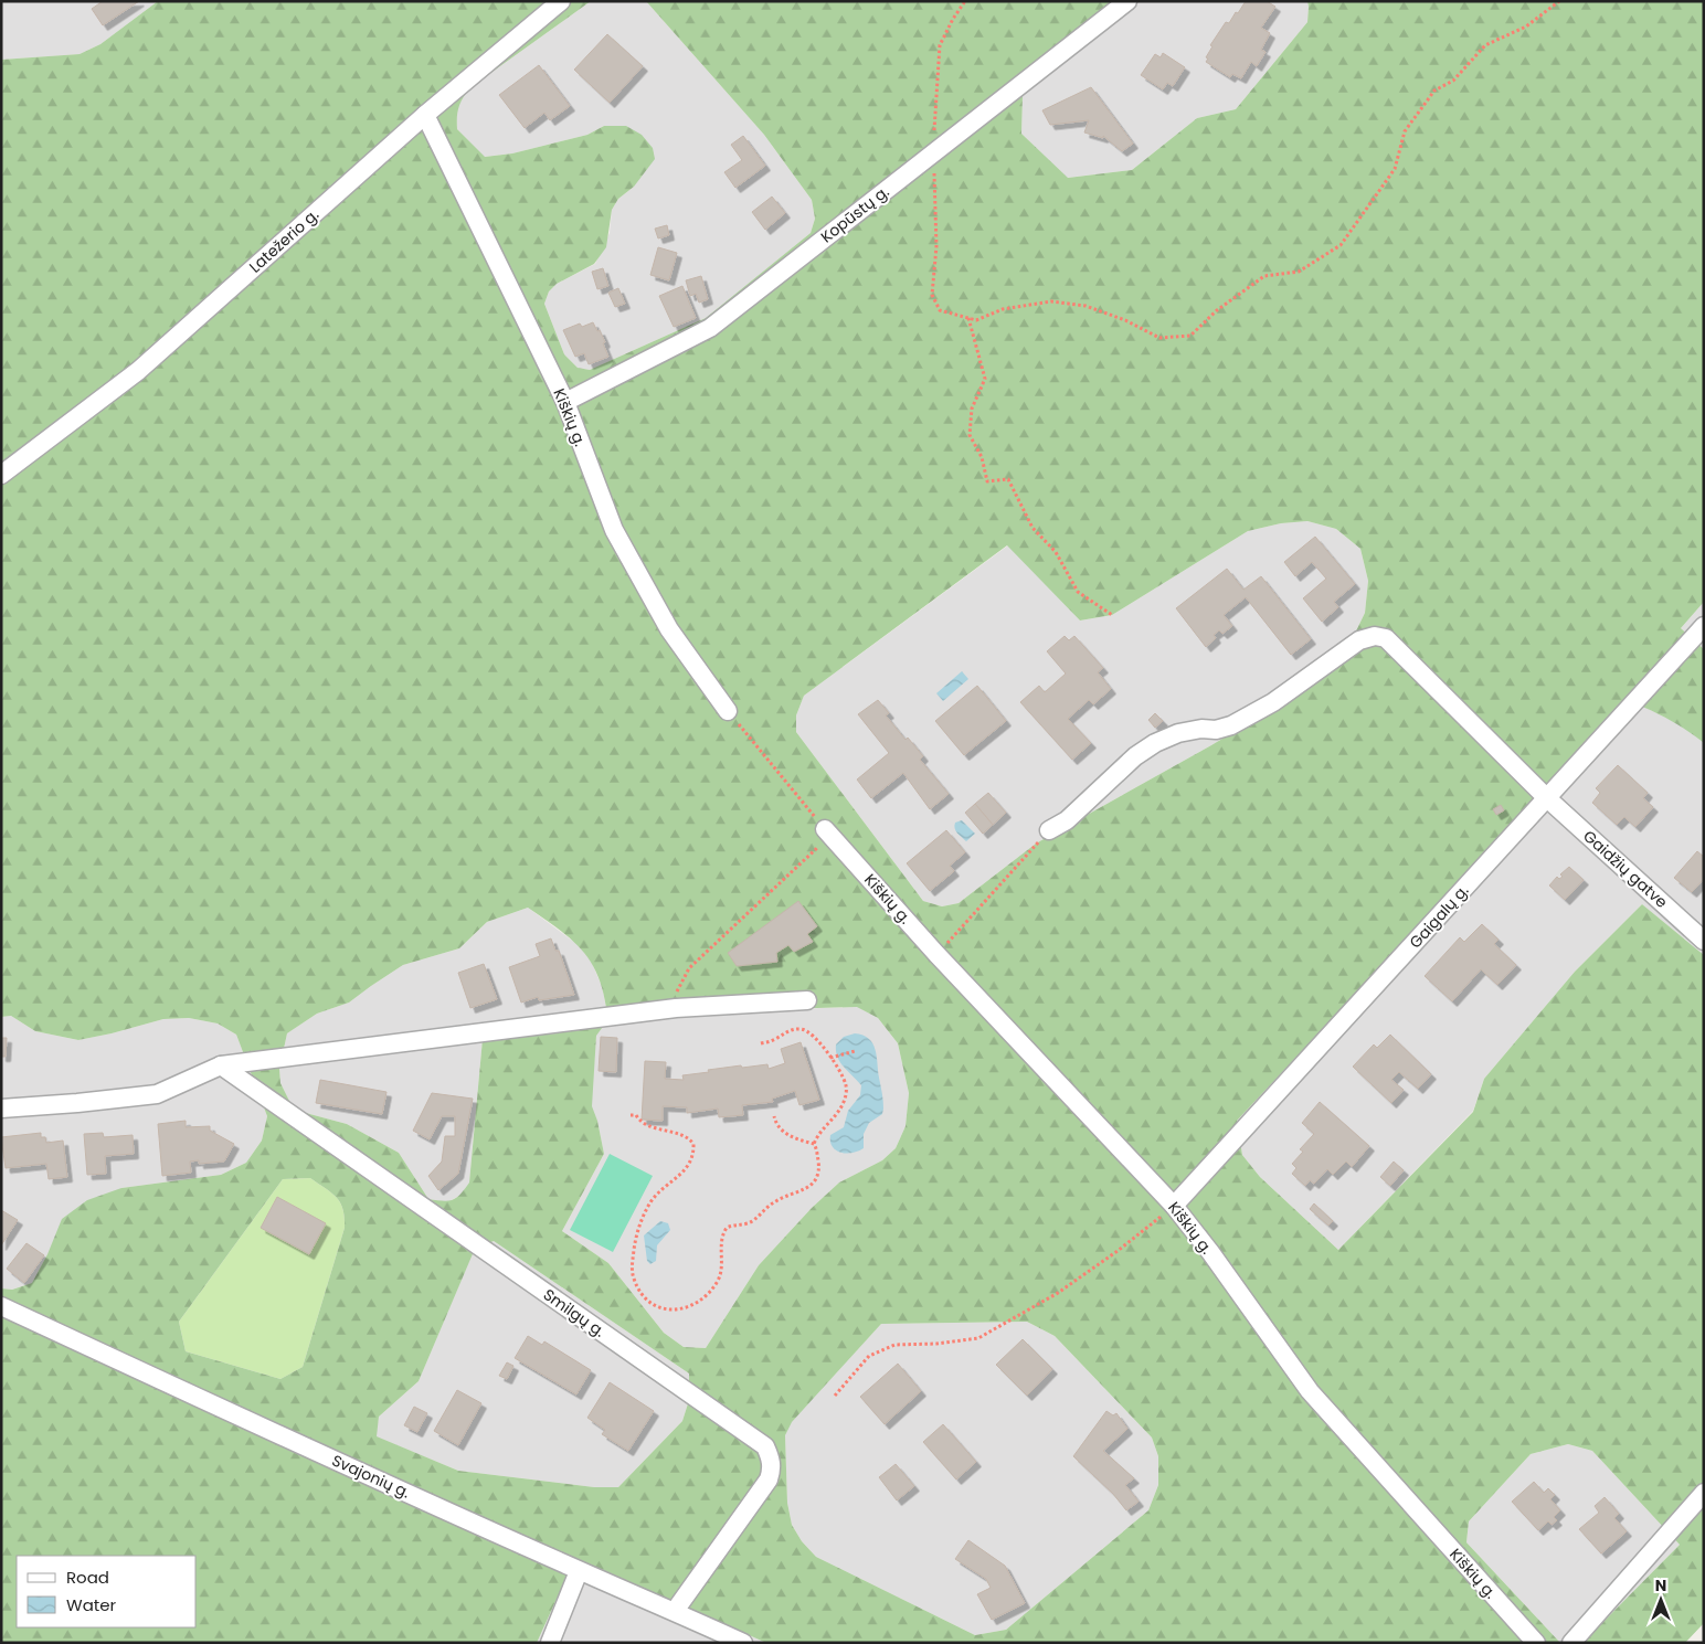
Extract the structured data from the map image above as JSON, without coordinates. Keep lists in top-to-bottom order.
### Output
{
  "streets": {
    "street": [
      "Kopūstų g.",
      "Latežerio g.",
      "Kiškių g.",
      "Gaidžių gatve",
      "Gaigalų g.",
      "Smilgų g.",
      "Svajonių g."
    ]
  },
  "crossings": [
    ["Kopūstų g.", "Kiškių g."],
    ["Latežerio g.", "Kiškių g."],
    ["Kiškių g.", "Gaigalų g."],
    ["Gaidžių gatve", "Gaigalų g."],
    ["Smilgų g.", "Svajonių g."]
  ],
  "legend": ["Road", "Water"],
  "north": "top"
}
